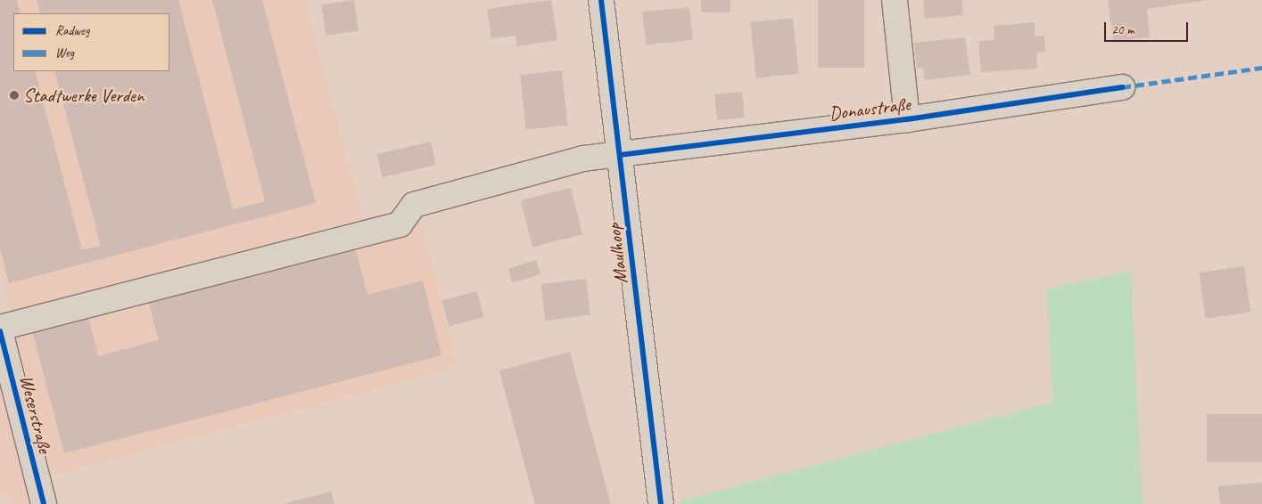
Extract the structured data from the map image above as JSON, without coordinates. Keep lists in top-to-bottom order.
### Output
{
  "streets": {
    "street": ["Donaustraße", "Maulhoop", "Weserstraße"]
  },
  "crossings": [
    ["Donaustraße", "Maulhoop"]
  ],
  "places": ["Stadtwerke Verden"],
  "legend": ["Radweg", "Weg"],
  "scale_bar": "20 m"
}
